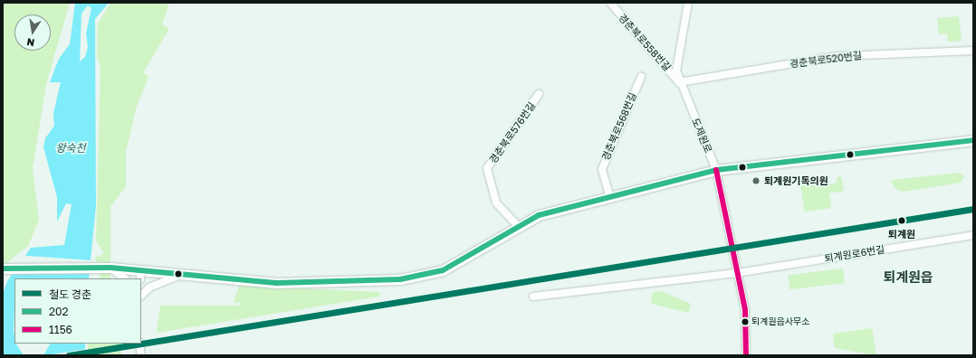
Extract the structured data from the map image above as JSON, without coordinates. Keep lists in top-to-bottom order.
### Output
{
  "streets": {
    "street": [
      "경춘북로558번길",
      "경춘북로520번길",
      "경춘북로568번길",
      "경춘북로576번길",
      "도제원로",
      "퇴계원로6번길"
    ]
  },
  "crossings": [
    ["경춘북로558번길", "경춘북로520번길"],
    ["경춘북로558번길", "도제원로"],
    ["경춘북로520번길", "도제원로"],
    ["도제원로", "퇴계원로6번길"]
  ],
  "districts": ["퇴계원읍"],
  "water": ["왕숙천"],
  "places": ["퇴계원기독의원", "퇴계원", "퇴계원읍사무소"],
  "lines": ["transit line 202", "transit line 1156", "rail line 경춘"],
  "legend": ["철도 경춘", "202", "1156"],
  "north": "bottom"
}
